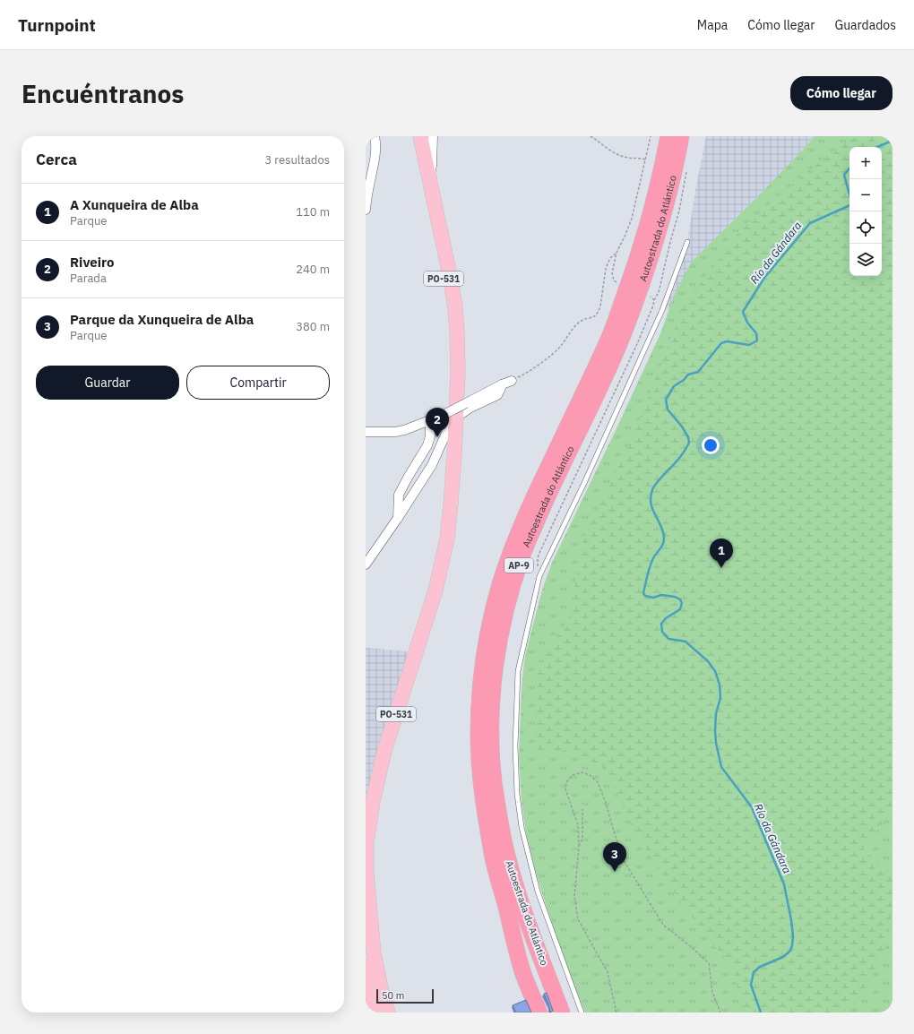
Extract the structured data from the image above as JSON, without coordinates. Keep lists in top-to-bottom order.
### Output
{
  "streets": {
    "highway": ["Autoestrada do Atlántico", "AP-9"],
    "main road": ["PO-531"]
  },
  "water": ["Río da Gándara"],
  "scale_bar": "50 m",
  "page": {
    "header": "Turnpoint",
    "nav": ["Mapa", "Cómo llegar", "Guardados"],
    "buttons": [
      "Cómo llegar",
      ["Guardar", "Compartir"]
    ],
    "title": "Encuéntranos",
    "heading": ["Cerca", "3 resultados"],
    "map_buttons": ["+", "−"],
    "list": [
      {
        "mark": "1",
        "name": "A Xunqueira de Alba",
        "note": "Parque",
        "value": "110 m"
      },
      {
        "mark": "2",
        "name": "Riveiro",
        "note": "Parada",
        "value": "240 m"
      },
      {
        "mark": "3",
        "name": "Parque da Xunqueira de Alba",
        "note": "Parque",
        "value": "380 m"
      }
    ],
    "pins": ["2", "1", "3"],
    "scale": "50 m"
  }
}
